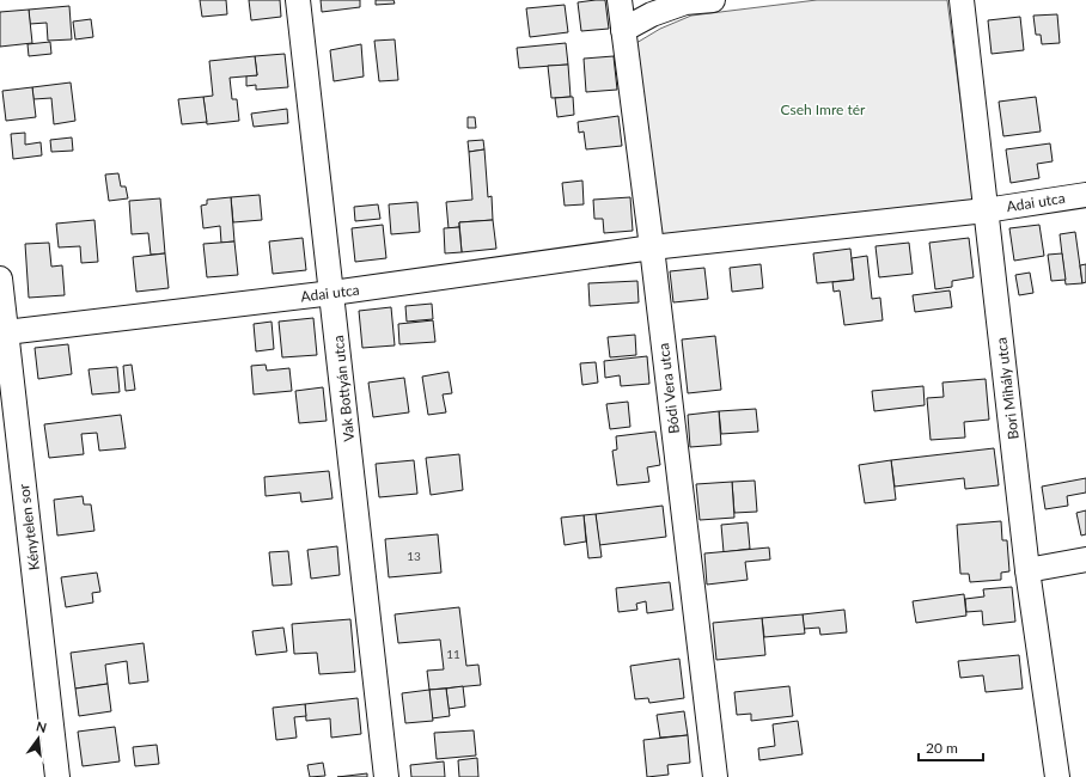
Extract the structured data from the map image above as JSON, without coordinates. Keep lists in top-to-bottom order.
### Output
{
  "streets": {
    "street": [
      "Adai utca",
      "Vak Bottyán utca",
      "Bódi Vera utca",
      "Bori Mihály utca",
      "Kénytelen sor"
    ]
  },
  "crossings": [
    ["Adai utca", "Vak Bottyán utca"],
    ["Adai utca", "Bódi Vera utca"],
    ["Adai utca", "Bori Mihály utca"],
    ["Adai utca", "Kénytelen sor"]
  ],
  "parks": ["Cseh Imre tér"],
  "house_numbers": ["13", "11"],
  "scale_bar": "20 m",
  "north": "top"
}
